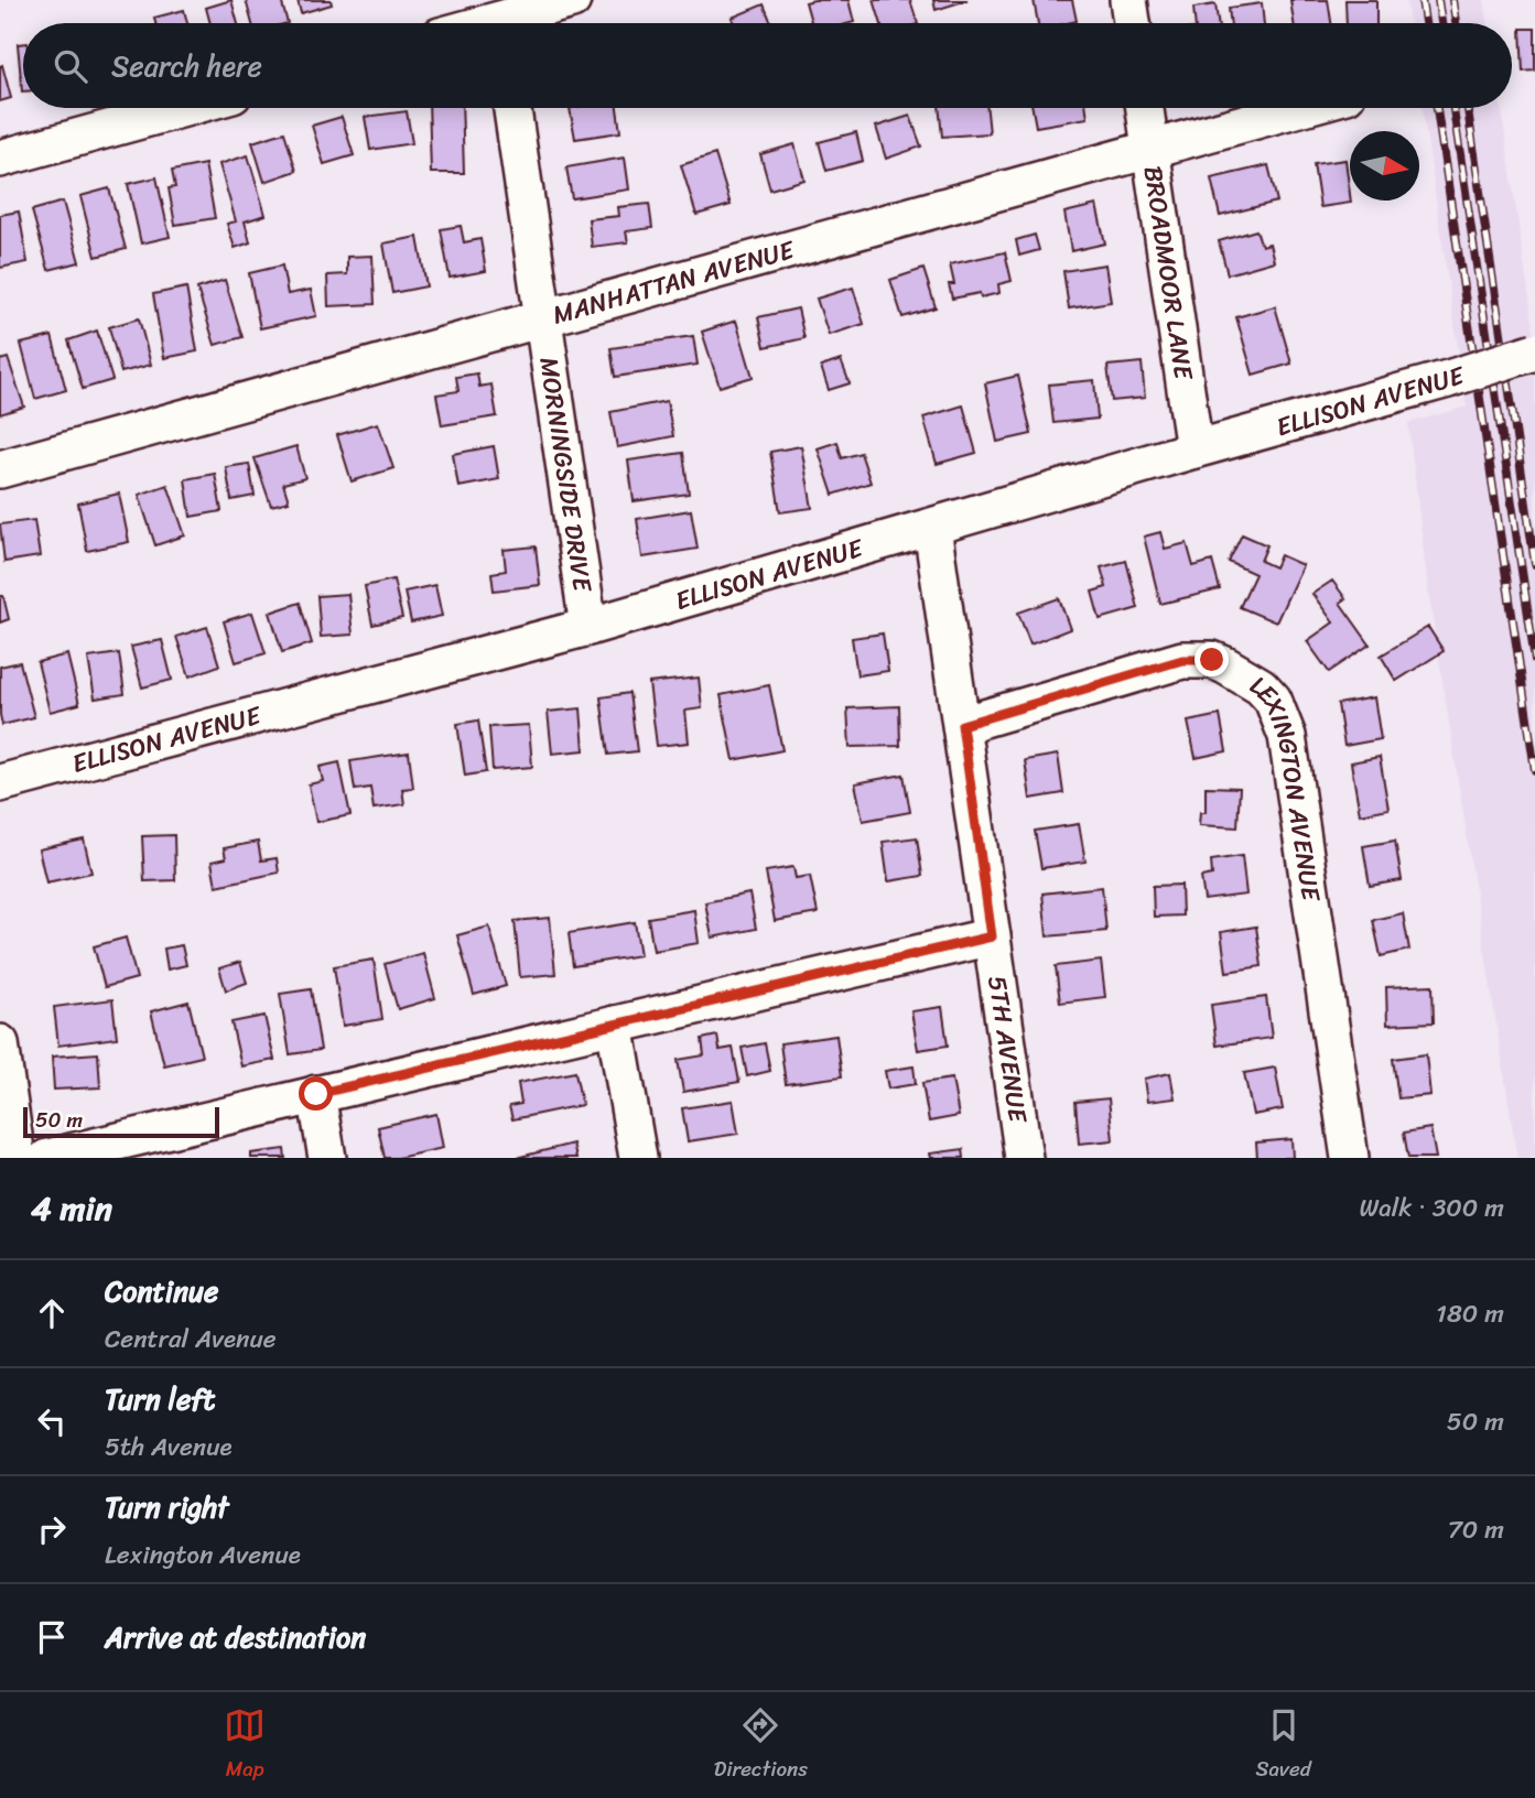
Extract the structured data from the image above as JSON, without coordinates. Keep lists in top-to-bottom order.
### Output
{
  "streets": {
    "street": [
      "BROADMOOR LANE",
      "MANHATTAN AVENUE",
      "ELLISON AVENUE",
      "MORNINGSIDE DRIVE",
      "LEXINGTON AVENUE",
      "5TH AVENUE"
    ]
  },
  "crossings": [
    ["BROADMOOR LANE", "MANHATTAN AVENUE"],
    ["BROADMOOR LANE", "ELLISON AVENUE"],
    ["MANHATTAN AVENUE", "MORNINGSIDE DRIVE"],
    ["ELLISON AVENUE", "MORNINGSIDE DRIVE"],
    ["ELLISON AVENUE", "5TH AVENUE"],
    ["LEXINGTON AVENUE", "5TH AVENUE"]
  ],
  "scale_bar": "50 m",
  "north": "right",
  "page": {
    "search": "Search here",
    "scale": "50 m",
    "heading": ["4 min", "Walk · 300 m"],
    "list": [
      ["Continue", "Central Avenue", "180 m"],
      ["Turn left", "5th Avenue", "50 m"],
      ["Turn right", "Lexington Avenue", "70 m"],
      "Arrive at destination"
    ],
    "nav": ["Map", "Directions", "Saved"]
  }
}
